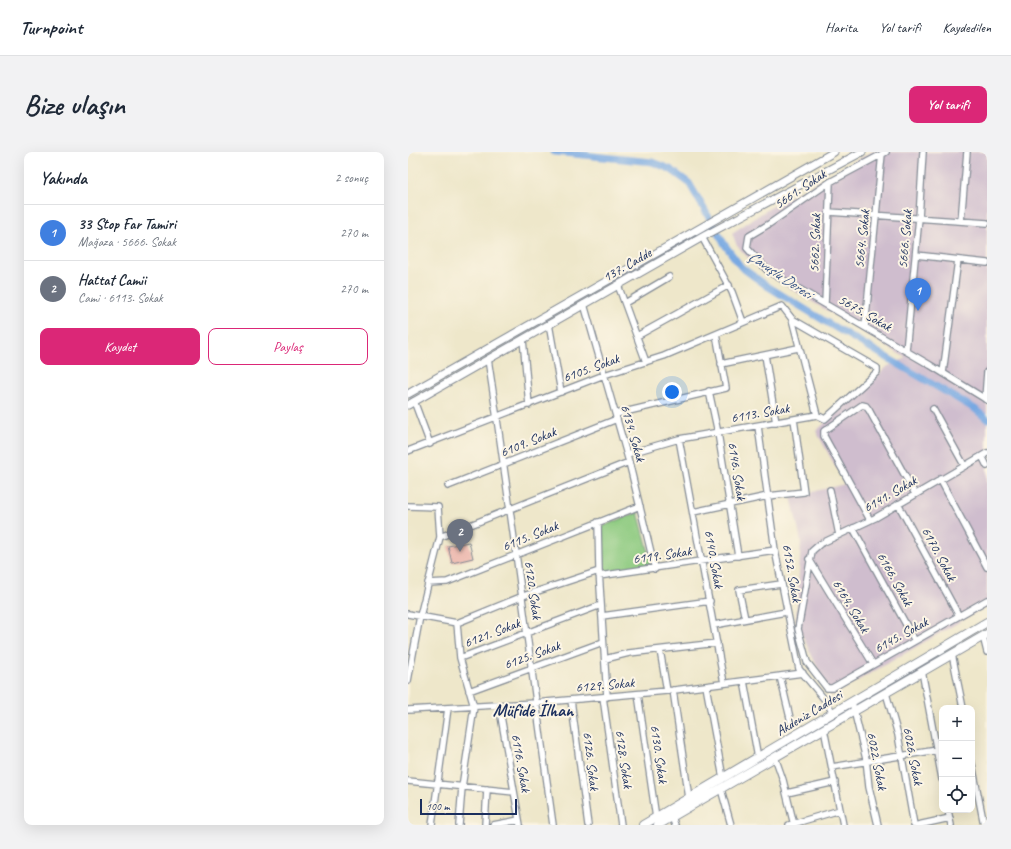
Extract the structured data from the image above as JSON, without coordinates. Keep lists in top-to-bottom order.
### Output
{
  "streets": {
    "main road": ["Akdeniz Caddesi"],
    "street": [
      "5661. Sokak",
      "5664. Sokak",
      "5666. Sokak",
      "5662. Sokak",
      "137. Cadde",
      "5675. Sokak",
      "6105. Sokak",
      "6113. Sokak",
      "6134. Sokak",
      "6109. Sokak",
      "6146. Sokak",
      "6141. Sokak",
      "6115. Sokak",
      "6170. Sokak",
      "6119. Sokak",
      "6140. Sokak",
      "6152. Sokak",
      "6166. Sokak",
      "6120. Sokak",
      "6164. Sokak",
      "6121. Sokak",
      "6145. Sokak",
      "6125. Sokak",
      "6129. Sokak",
      "6130. Sokak",
      "6026. Sokak",
      "6128. Sokak",
      "6126. Sokak",
      "6022. Sokak",
      "6116. Sokak"
    ]
  },
  "crossings": [
    ["5661. Sokak", "5664. Sokak"],
    ["5661. Sokak", "5662. Sokak"],
    ["5661. Sokak", "5675. Sokak"],
    ["5664. Sokak", "5675. Sokak"],
    ["5666. Sokak", "5675. Sokak"],
    ["5662. Sokak", "5675. Sokak"],
    ["137. Cadde", "6134. Sokak"],
    ["137. Cadde", "6120. Sokak"],
    ["6105. Sokak", "6113. Sokak"],
    ["6105. Sokak", "6134. Sokak"],
    ["6105. Sokak", "6120. Sokak"],
    ["6113. Sokak", "6134. Sokak"],
    ["6113. Sokak", "6146. Sokak"],
    ["6113. Sokak", "6140. Sokak"],
    ["6113. Sokak", "6152. Sokak"],
    ["6134. Sokak", "6109. Sokak"],
    ["6134. Sokak", "6115. Sokak"],
    ["6134. Sokak", "6119. Sokak"],
    ["6109. Sokak", "6146. Sokak"],
    ["6109. Sokak", "6120. Sokak"],
    ["6146. Sokak", "6119. Sokak"],
    ["6141. Sokak", "6170. Sokak"],
    ["6141. Sokak", "6166. Sokak"],
    ["6141. Sokak", "6164. Sokak"],
    ["6141. Sokak", "6145. Sokak"],
    ["6115. Sokak", "6120. Sokak"],
    ["6115. Sokak", "6128. Sokak"],
    ["6170. Sokak", "6145. Sokak"],
    ["6119. Sokak", "6140. Sokak"],
    ["6119. Sokak", "6152. Sokak"],
    ["6119. Sokak", "6120. Sokak"],
    ["6119. Sokak", "6128. Sokak"],
    ["6140. Sokak", "6129. Sokak"],
    ["6152. Sokak", "6129. Sokak"],
    ["6152. Sokak", "Akdeniz Caddesi"],
    ["6166. Sokak", "6145. Sokak"],
    ["6120. Sokak", "6121. Sokak"],
    ["6120. Sokak", "6125. Sokak"],
    ["6120. Sokak", "6129. Sokak"],
    ["6164. Sokak", "6145. Sokak"],
    ["6121. Sokak", "6128. Sokak"],
    ["6125. Sokak", "6128. Sokak"],
    ["6129. Sokak", "6130. Sokak"],
    ["6129. Sokak", "6128. Sokak"],
    ["6129. Sokak", "6126. Sokak"],
    ["6129. Sokak", "6116. Sokak"],
    ["Akdeniz Caddesi", "6130. Sokak"],
    ["Akdeniz Caddesi", "6026. Sokak"],
    ["Akdeniz Caddesi", "6022. Sokak"]
  ],
  "districts": ["Müfide İlhan"],
  "water": ["Çavuşlu Deresi"],
  "scale_bar": "100 m",
  "page": {
    "header": "Turnpoint",
    "nav": ["Harita", "Yol tarifi", "Kaydedilen"],
    "buttons": [
      "Yol tarifi",
      ["Kaydet", "Paylaş"]
    ],
    "title": "Bize ulaşın",
    "heading": ["Yakında", "2 sonuç"],
    "list": [
      {
        "mark": "1",
        "name": "33 Stop Far Tamiri",
        "note": "Mağaza · 5666. Sokak",
        "value": "270 m"
      },
      {
        "mark": "2",
        "name": "Hattat Camii",
        "note": "Cami · 6113. Sokak",
        "value": "270 m"
      }
    ],
    "pins": ["1", "2"],
    "map_buttons": ["+", "−"],
    "scale": "100 m"
  }
}
